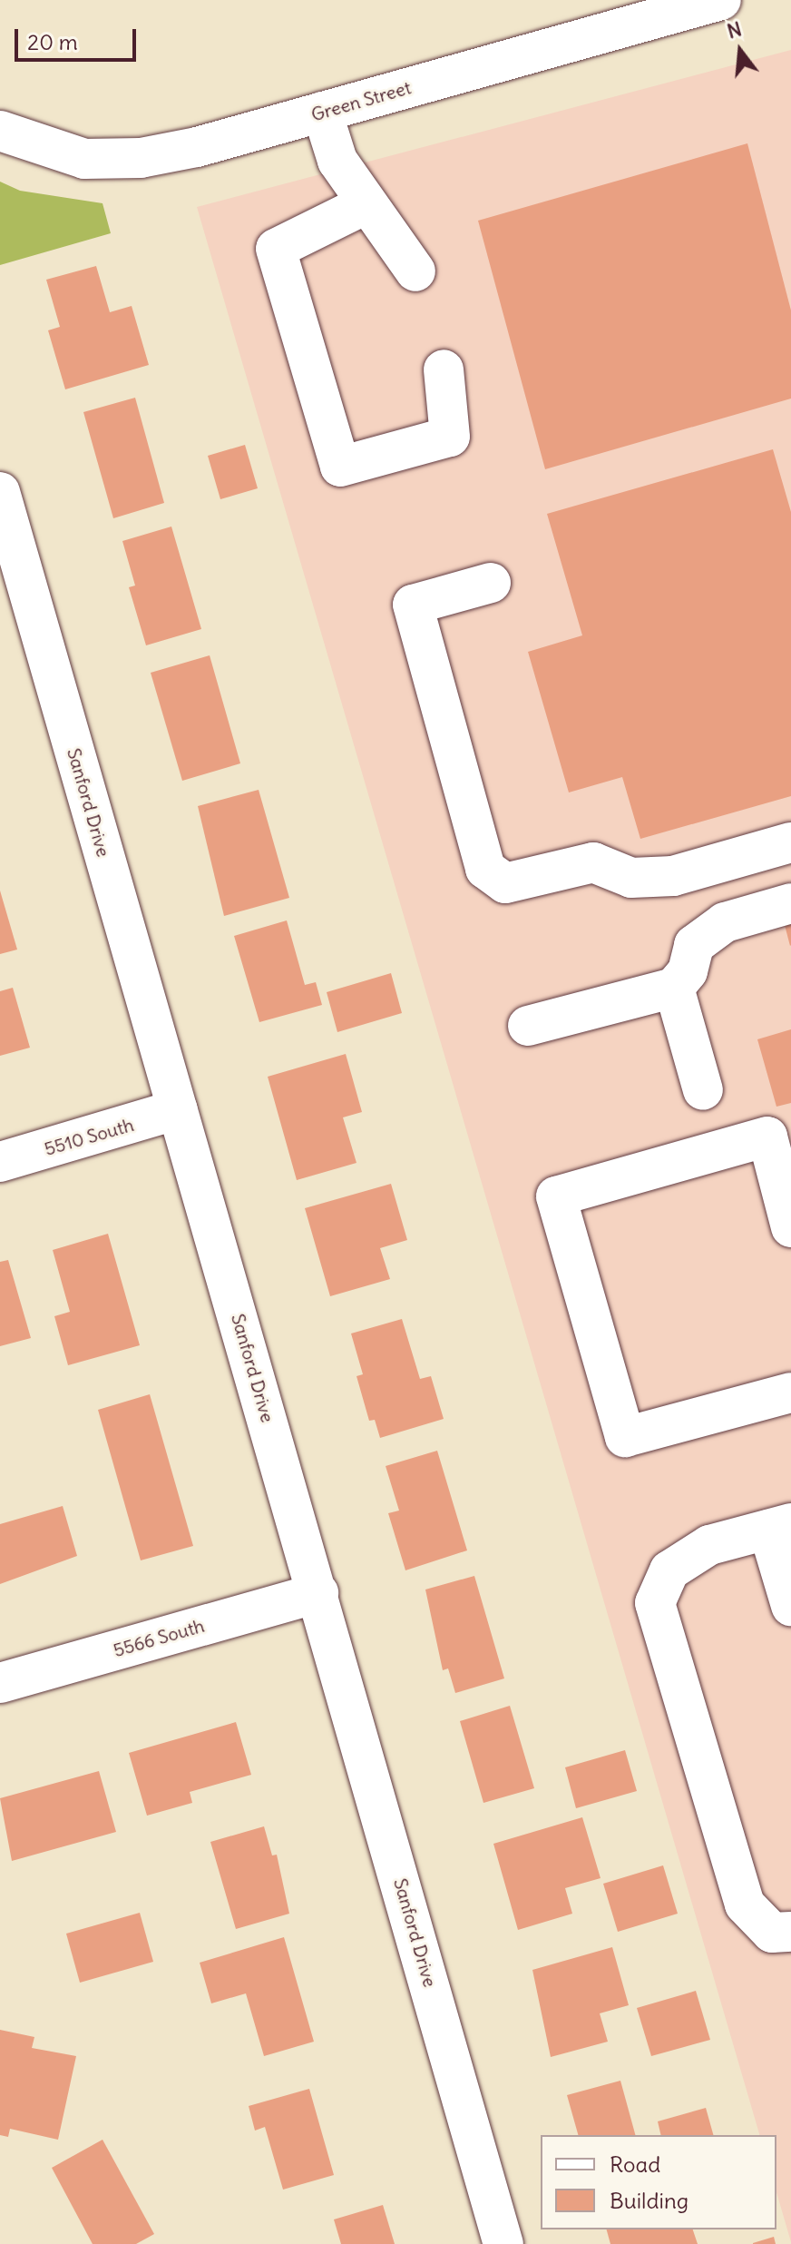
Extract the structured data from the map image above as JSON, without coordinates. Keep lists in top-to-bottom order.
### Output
{
  "streets": {
    "street": [
      "Green Street",
      "Sanford Drive",
      "5510 South",
      "5566 South"
    ]
  },
  "crossings": [
    ["Sanford Drive", "5510 South"],
    ["Sanford Drive", "5566 South"]
  ],
  "legend": ["Road", "Building"],
  "scale_bar": "20 m",
  "north": "top"
}
